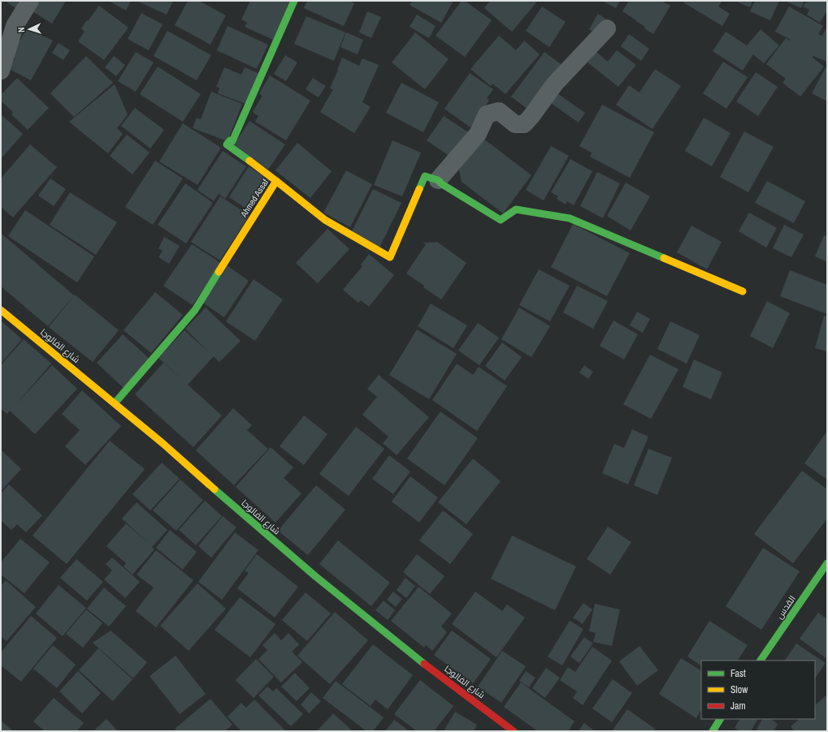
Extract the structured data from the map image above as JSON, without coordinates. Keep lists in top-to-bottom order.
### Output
{
  "streets": {
    "street": ["Ahmed Assaf", "شارع الفالوجا", "القدس"]
  },
  "crossings": [
    ["Ahmed Assaf", "شارع الفالوجا"]
  ],
  "legend": ["Fast", "Slow", "Jam"],
  "north": "left"
}
